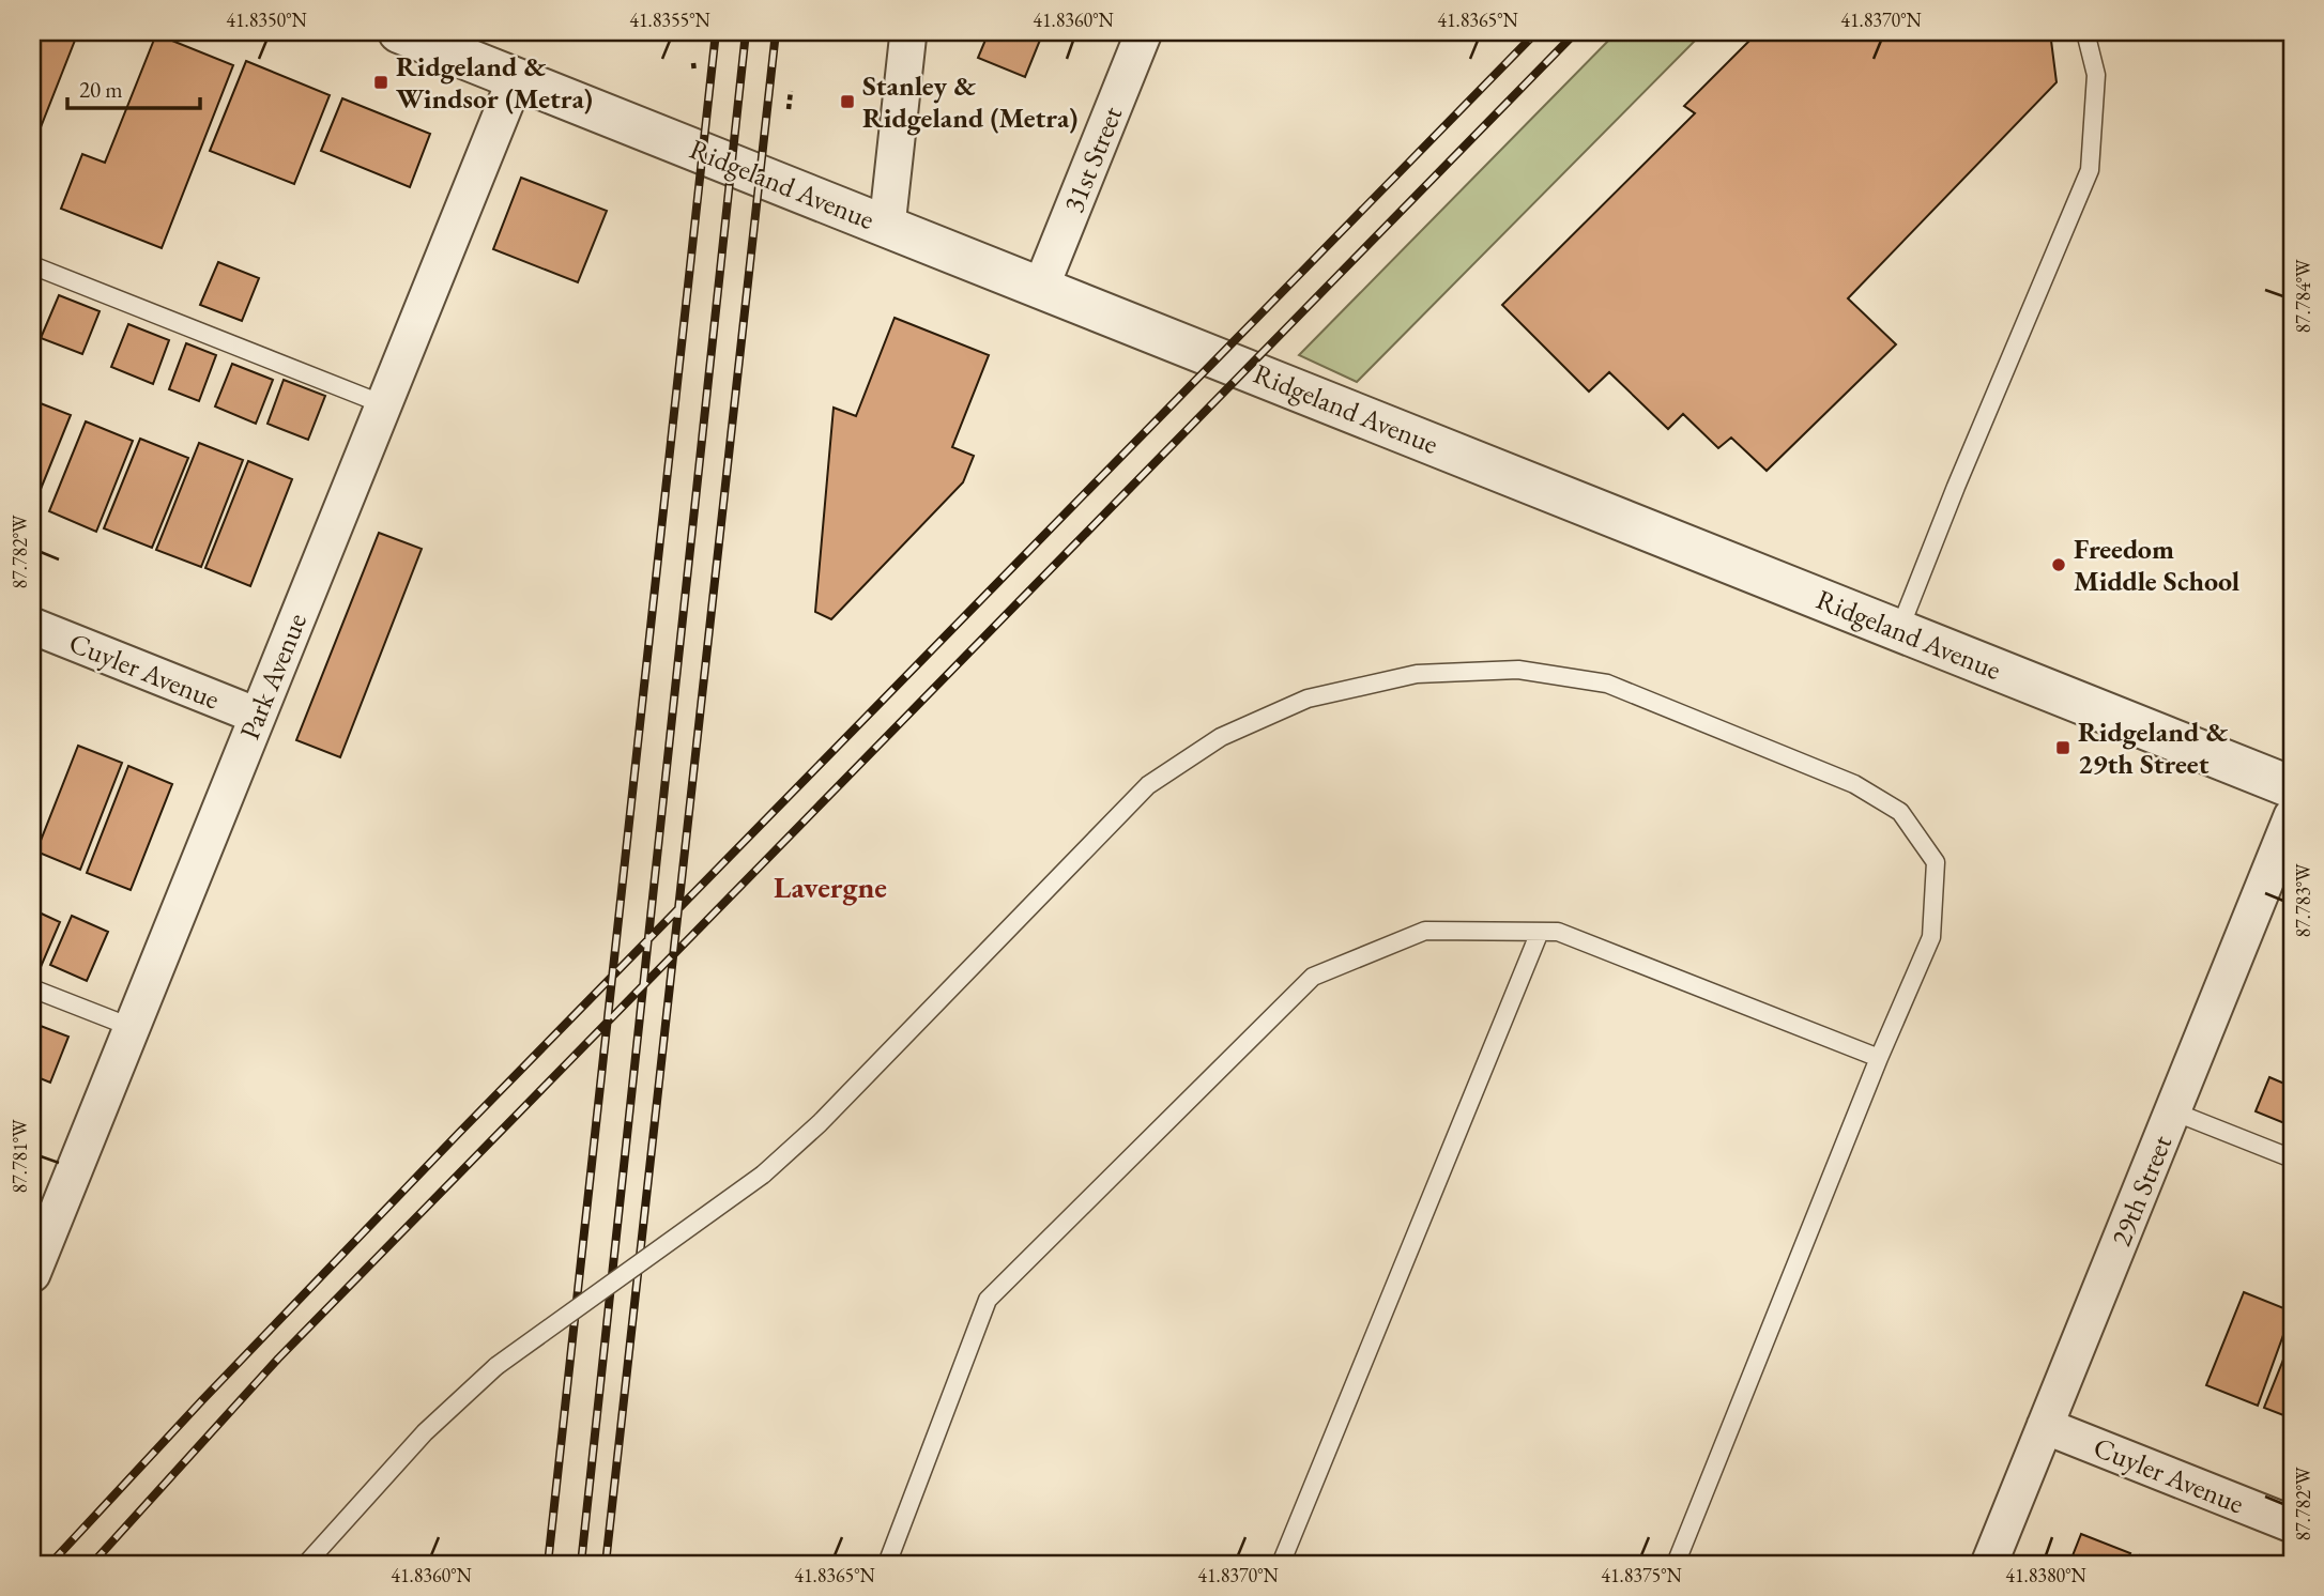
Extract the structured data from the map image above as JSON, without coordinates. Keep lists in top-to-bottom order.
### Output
{
  "streets": {
    "street": [
      "31st Street",
      "Ridgeland Avenue",
      "Cuyler Avenue",
      "Park Avenue",
      "29th Street"
    ]
  },
  "crossings": [
    ["31st Street", "Ridgeland Avenue"],
    ["Ridgeland Avenue", "Park Avenue"],
    ["Cuyler Avenue", "Park Avenue"],
    ["Cuyler Avenue", "29th Street"]
  ],
  "districts": ["Lavergne"],
  "places": {
    "transit": ["Ridgeland & Windsor (Metra)", "Stanley & Ridgeland (Metra)", "Ridgeland & 29th Street"],
    "other": ["Freedom Middle School"]
  },
  "scale_bar": "20 m",
  "coordinates": [
    "41.8350°N",
    "41.8355°N",
    "41.8360°N",
    "41.8365°N",
    "41.8370°N",
    "87.784°W",
    "87.782°W",
    "87.783°W",
    "87.781°W",
    "41.8375°N",
    "41.8380°N"
  ]
}
